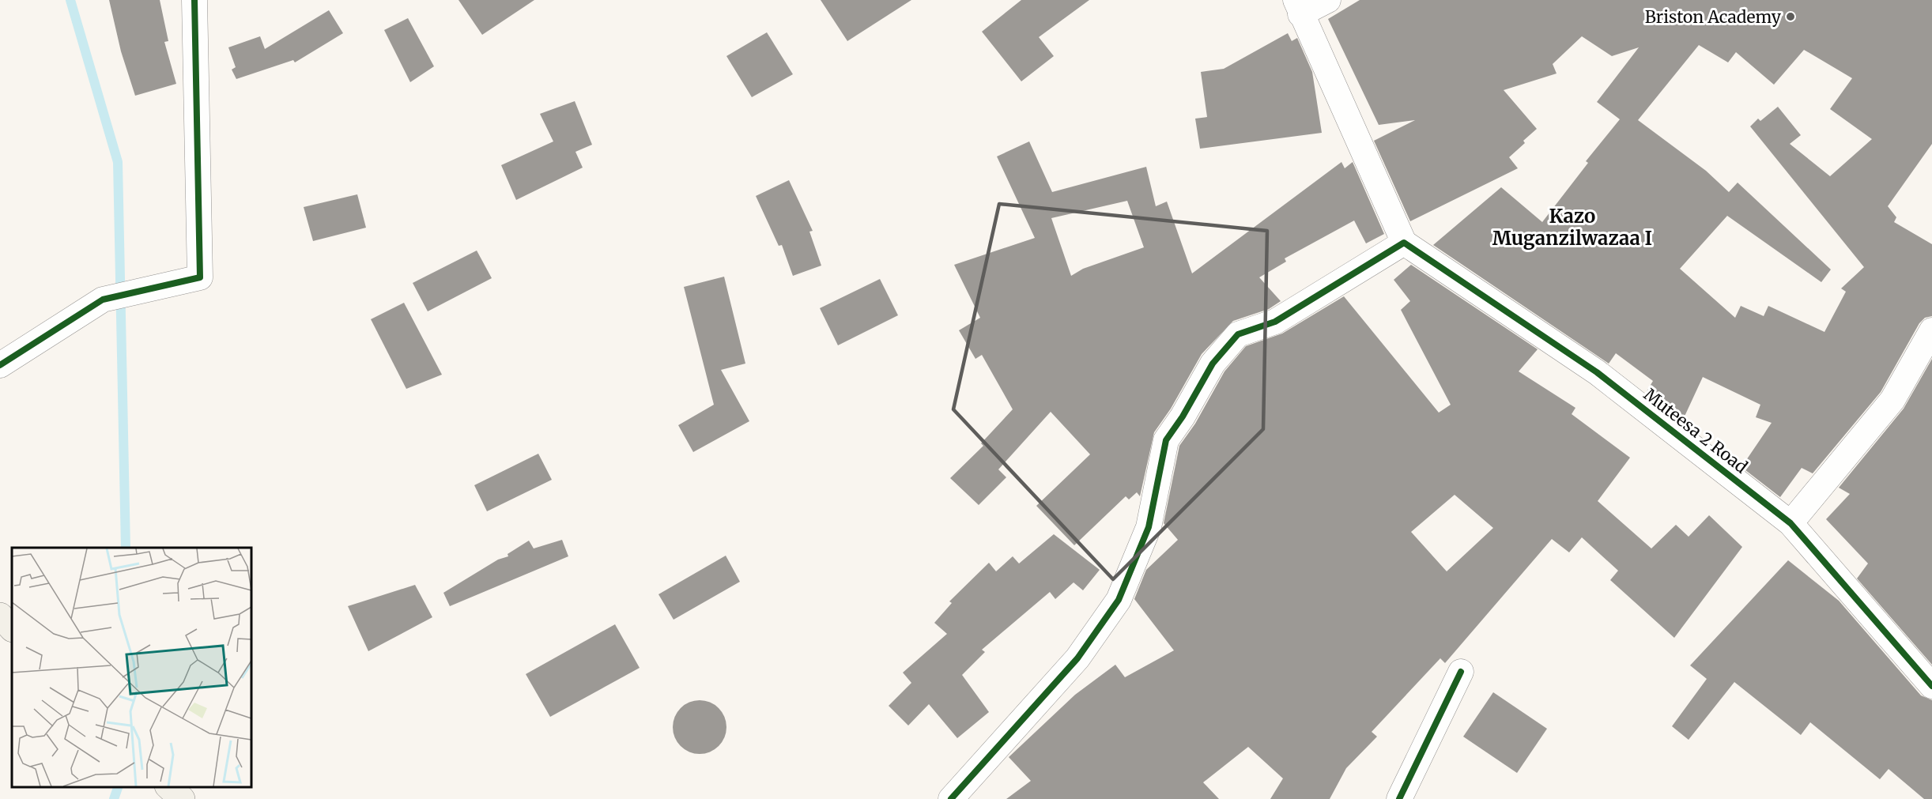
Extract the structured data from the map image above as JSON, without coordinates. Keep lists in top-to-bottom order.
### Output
{
  "streets": {
    "street": ["Muteesa 2 Road"]
  },
  "districts": ["Kazo Muganzilwazaa I"],
  "places": ["Briston Academy"]
}
